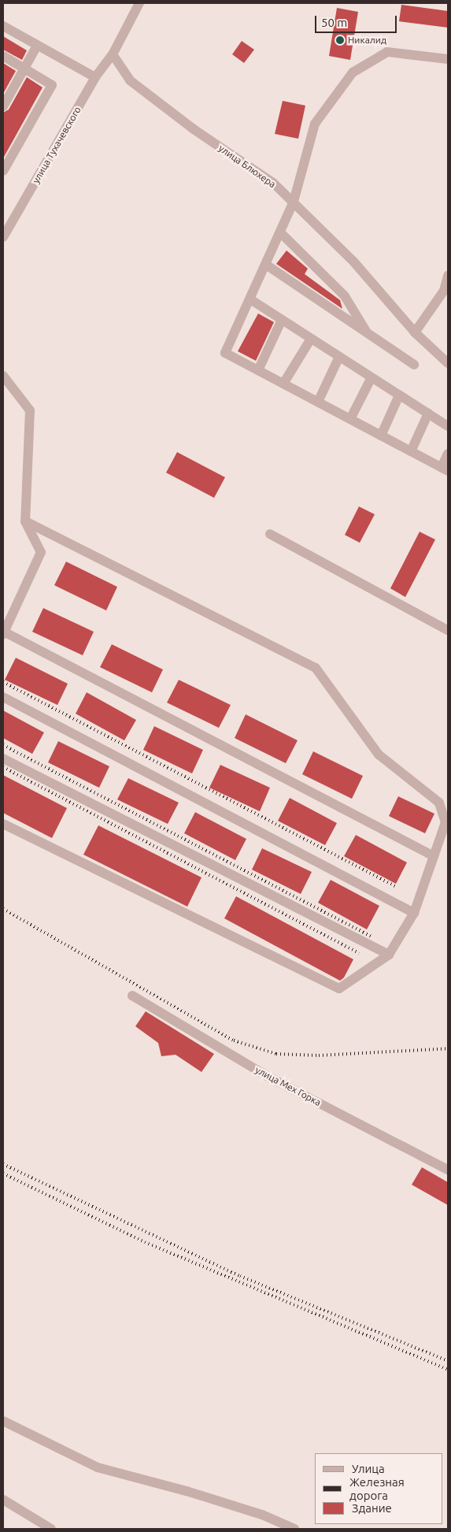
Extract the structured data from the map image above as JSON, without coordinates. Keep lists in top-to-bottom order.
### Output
{
  "streets": {
    "street": ["улица Тухачевского", "улица Блюхера", "улица Мех Горка"]
  },
  "crossings": [
    ["улица Тухачевского", "улица Блюхера"]
  ],
  "places": ["Никалид"],
  "legend": ["Улица", "Железная дорога", "Здание"],
  "scale_bar": "50 m"
}
